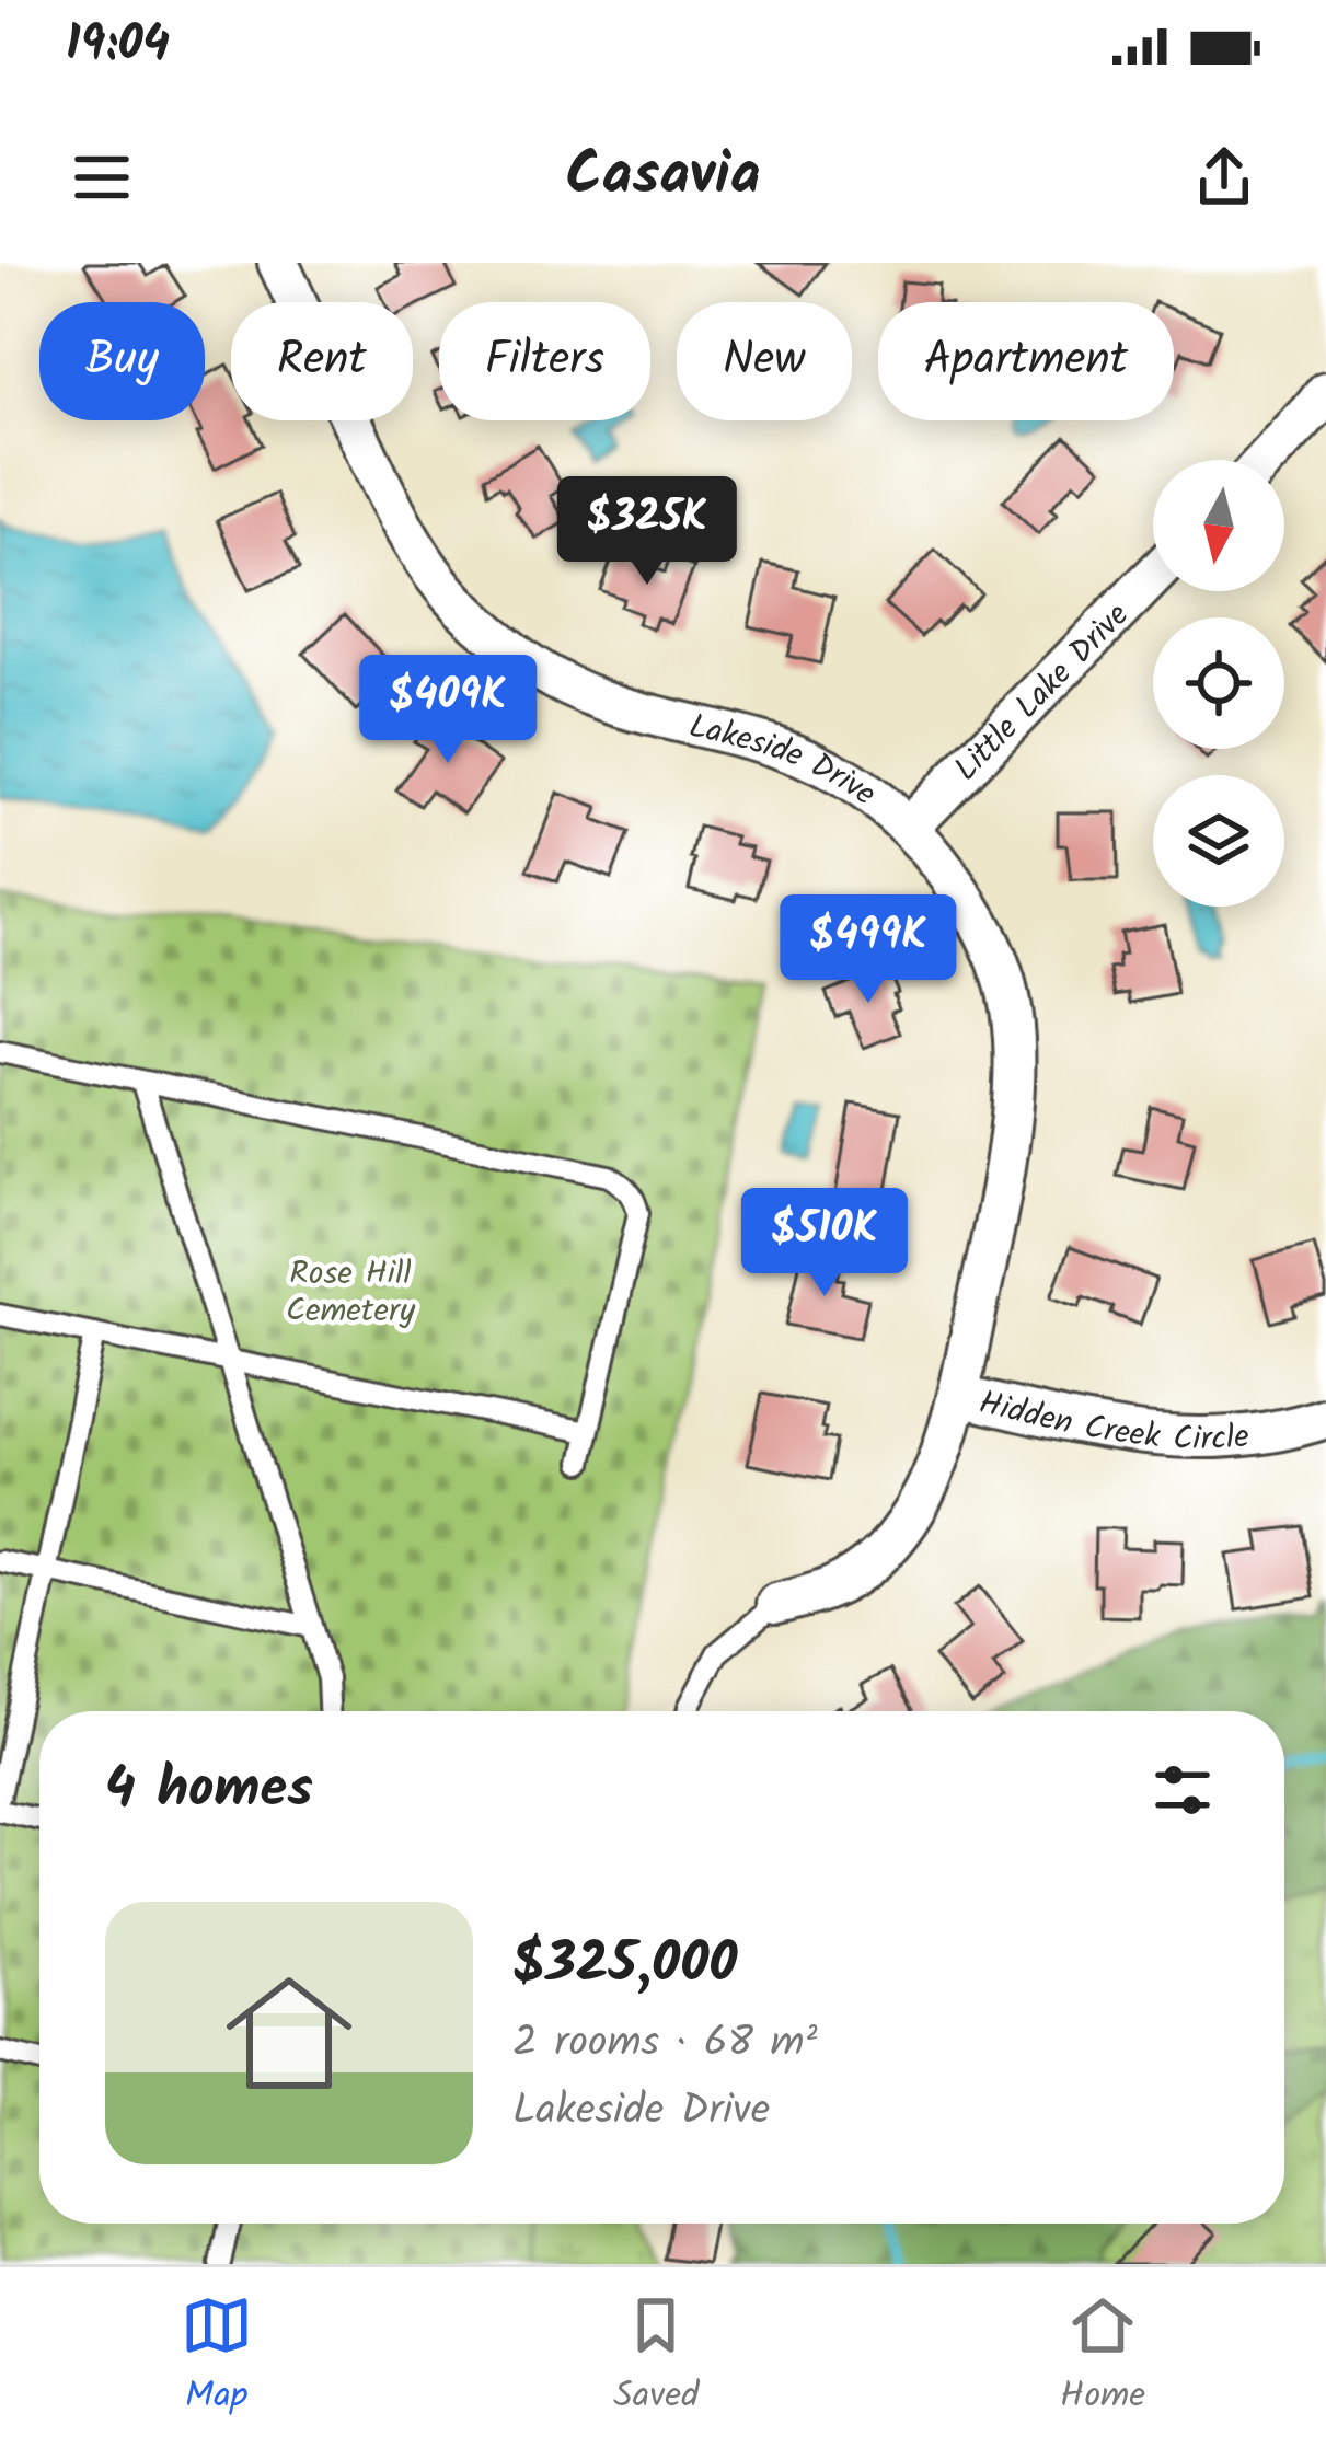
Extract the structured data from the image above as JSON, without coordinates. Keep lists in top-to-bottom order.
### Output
{
  "streets": {
    "street": ["Little Lake Drive", "Lakeside Drive", "Hidden Creek Circle"]
  },
  "crossings": [
    ["Little Lake Drive", "Lakeside Drive"],
    ["Lakeside Drive", "Hidden Creek Circle"]
  ],
  "parks": ["Rose Hill Cemetery"],
  "north": "bottom",
  "page": {
    "status": "19:04",
    "header": "Casavia",
    "chip": [
      "Buy",
      "Rent",
      "Filters",
      "New",
      "Apartment"
    ],
    "price": [
      "$325K",
      "$409K",
      "$499K",
      "$510K"
    ],
    "heading": "4 homes",
    "list": [
      {
        "name": "$325,000",
        "note": "2 rooms · 68 m² · Lakeside Drive"
      }
    ],
    "tabs": ["Map", "Saved", "Home"]
  }
}
